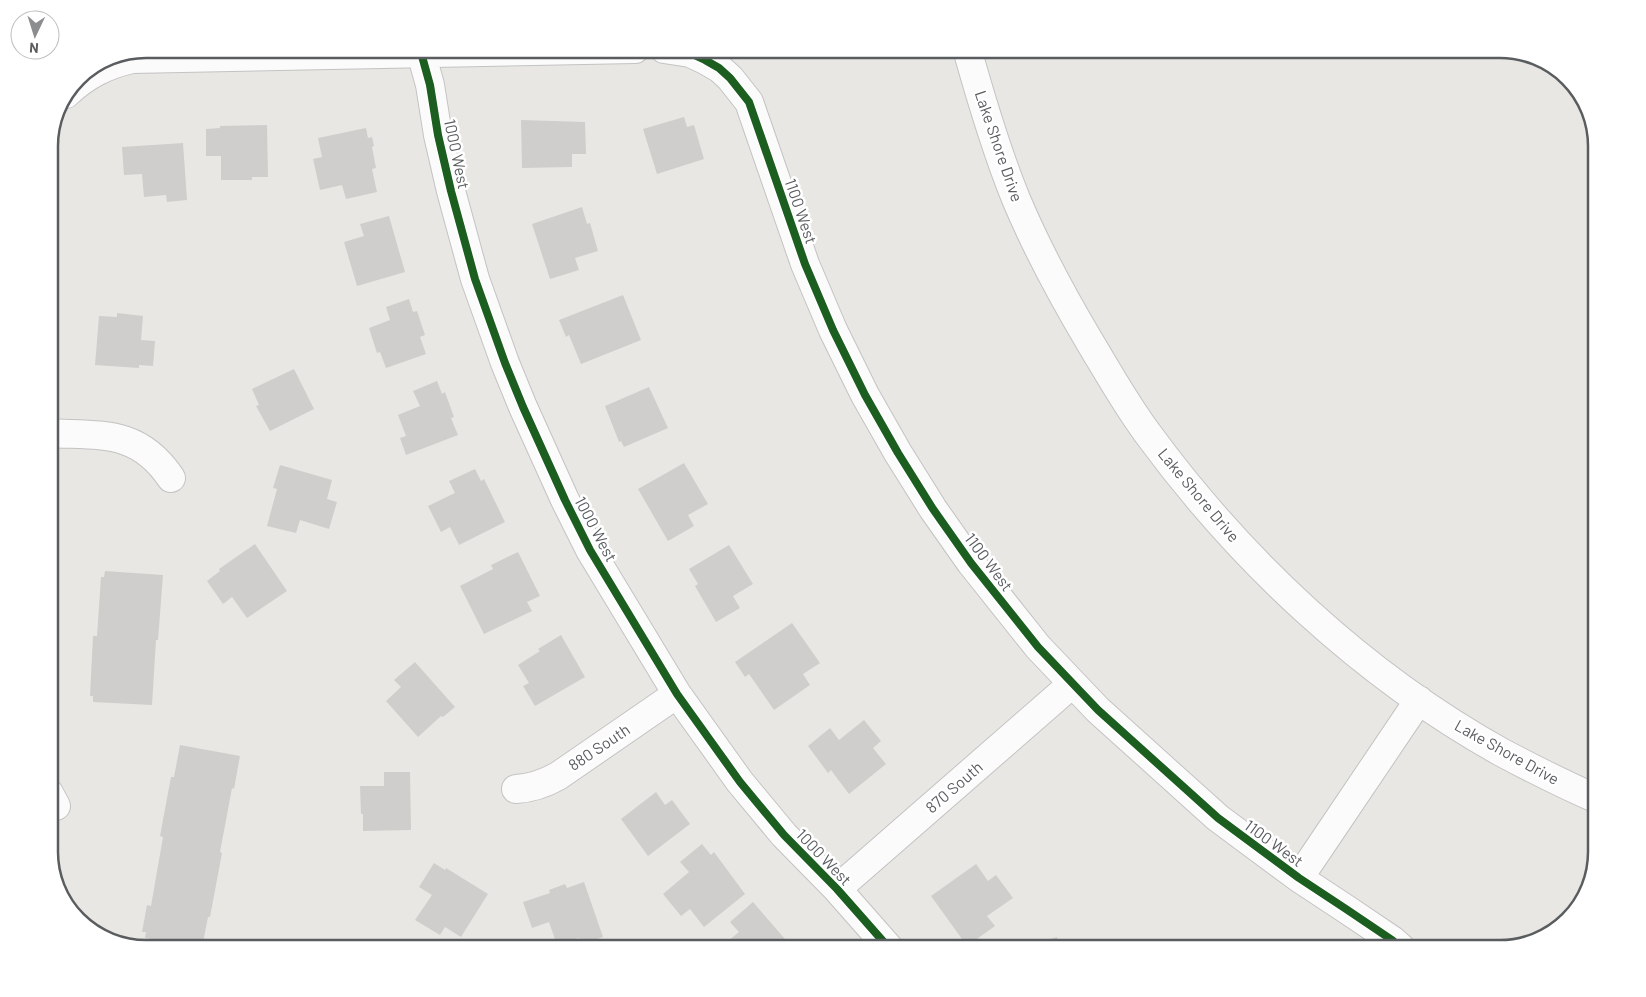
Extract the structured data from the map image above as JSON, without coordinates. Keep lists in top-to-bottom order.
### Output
{
  "streets": {
    "street": [
      "Lake Shore Drive",
      "1000 West",
      "1100 West",
      "880 South",
      "870 South"
    ]
  },
  "crossings": [
    ["1000 West", "880 South"],
    ["1000 West", "870 South"],
    ["1100 West", "870 South"]
  ],
  "north": "bottom"
}
